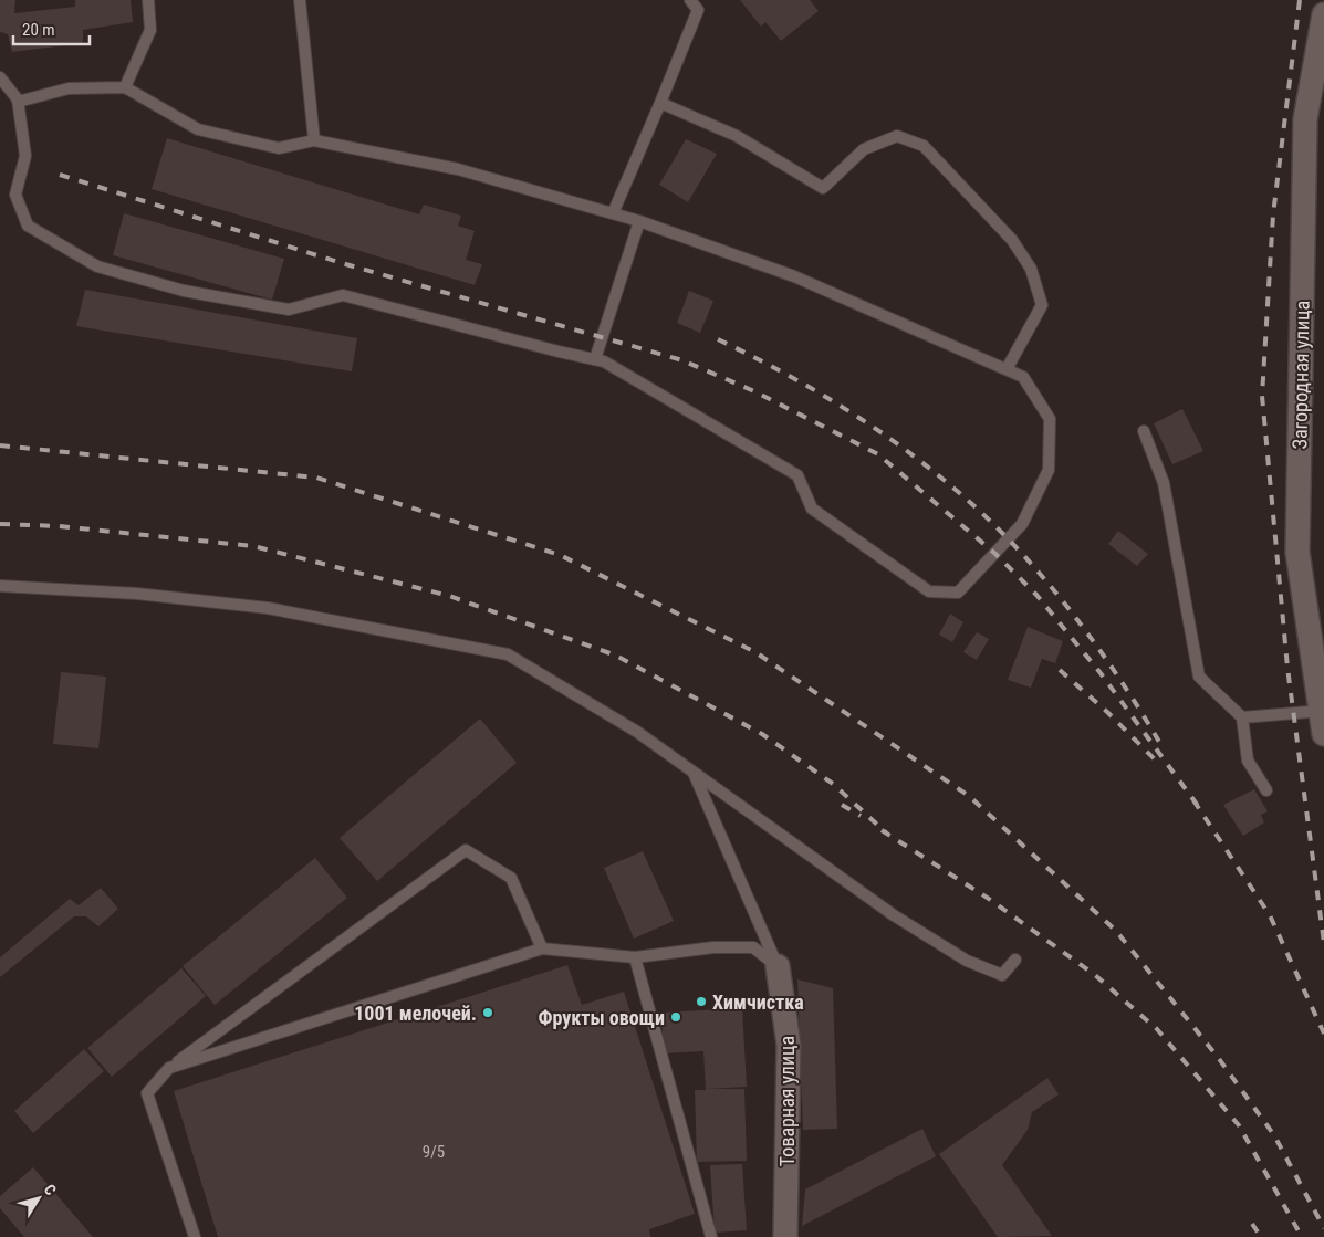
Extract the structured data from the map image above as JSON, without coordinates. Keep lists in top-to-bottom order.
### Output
{
  "streets": {
    "street": ["Загородная улица", "Товарная улица"]
  },
  "places": ["Химчистка", "1001 мелочей.", "Фрукты овощи"],
  "house_numbers": ["9/5"],
  "scale_bar": "20 m",
  "north": "top right"
}
